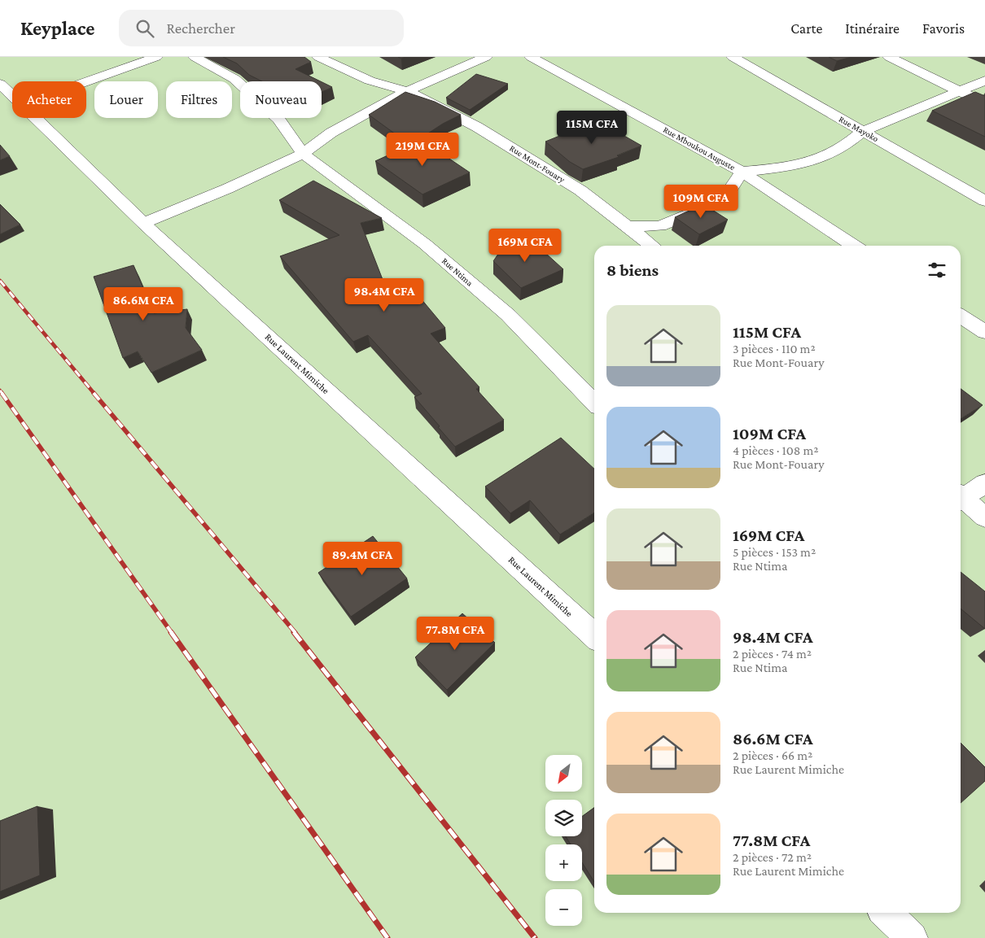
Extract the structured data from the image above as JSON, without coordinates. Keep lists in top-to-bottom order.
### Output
{
  "streets": {
    "street": [
      "Rue Mayoko",
      "Rue Mboukou Auguste",
      "Rue Mont-Fouary",
      "Rue Ntima",
      "Rue Laurent Mimiche"
    ]
  },
  "north": "bottom left",
  "page": {
    "header": "Keyplace",
    "search": "Rechercher",
    "nav": ["Carte", "Itinéraire", "Favoris"],
    "chip": [
      "Acheter",
      "Louer",
      "Filtres",
      "Nouveau"
    ],
    "price": [
      "115M CFA",
      "219M CFA",
      "109M CFA",
      "169M CFA",
      "98.4M CFA",
      "86.6M CFA",
      "89.4M CFA",
      "77.8M CFA"
    ],
    "heading": "8 biens",
    "list": [
      {
        "name": "115M CFA",
        "note": "3 pièces · 110 m² · Rue Mont-Fouary"
      },
      {
        "name": "109M CFA",
        "note": "4 pièces · 108 m² · Rue Mont-Fouary"
      },
      {
        "name": "169M CFA",
        "note": "5 pièces · 153 m² · Rue Ntima"
      },
      {
        "name": "98.4M CFA",
        "note": "2 pièces · 74 m² · Rue Ntima"
      },
      {
        "name": "86.6M CFA",
        "note": "2 pièces · 66 m² · Rue Laurent Mimiche"
      },
      {
        "name": "77.8M CFA",
        "note": "2 pièces · 72 m² · Rue Laurent Mimiche"
      }
    ],
    "map_buttons": ["+", "−"]
  }
}
